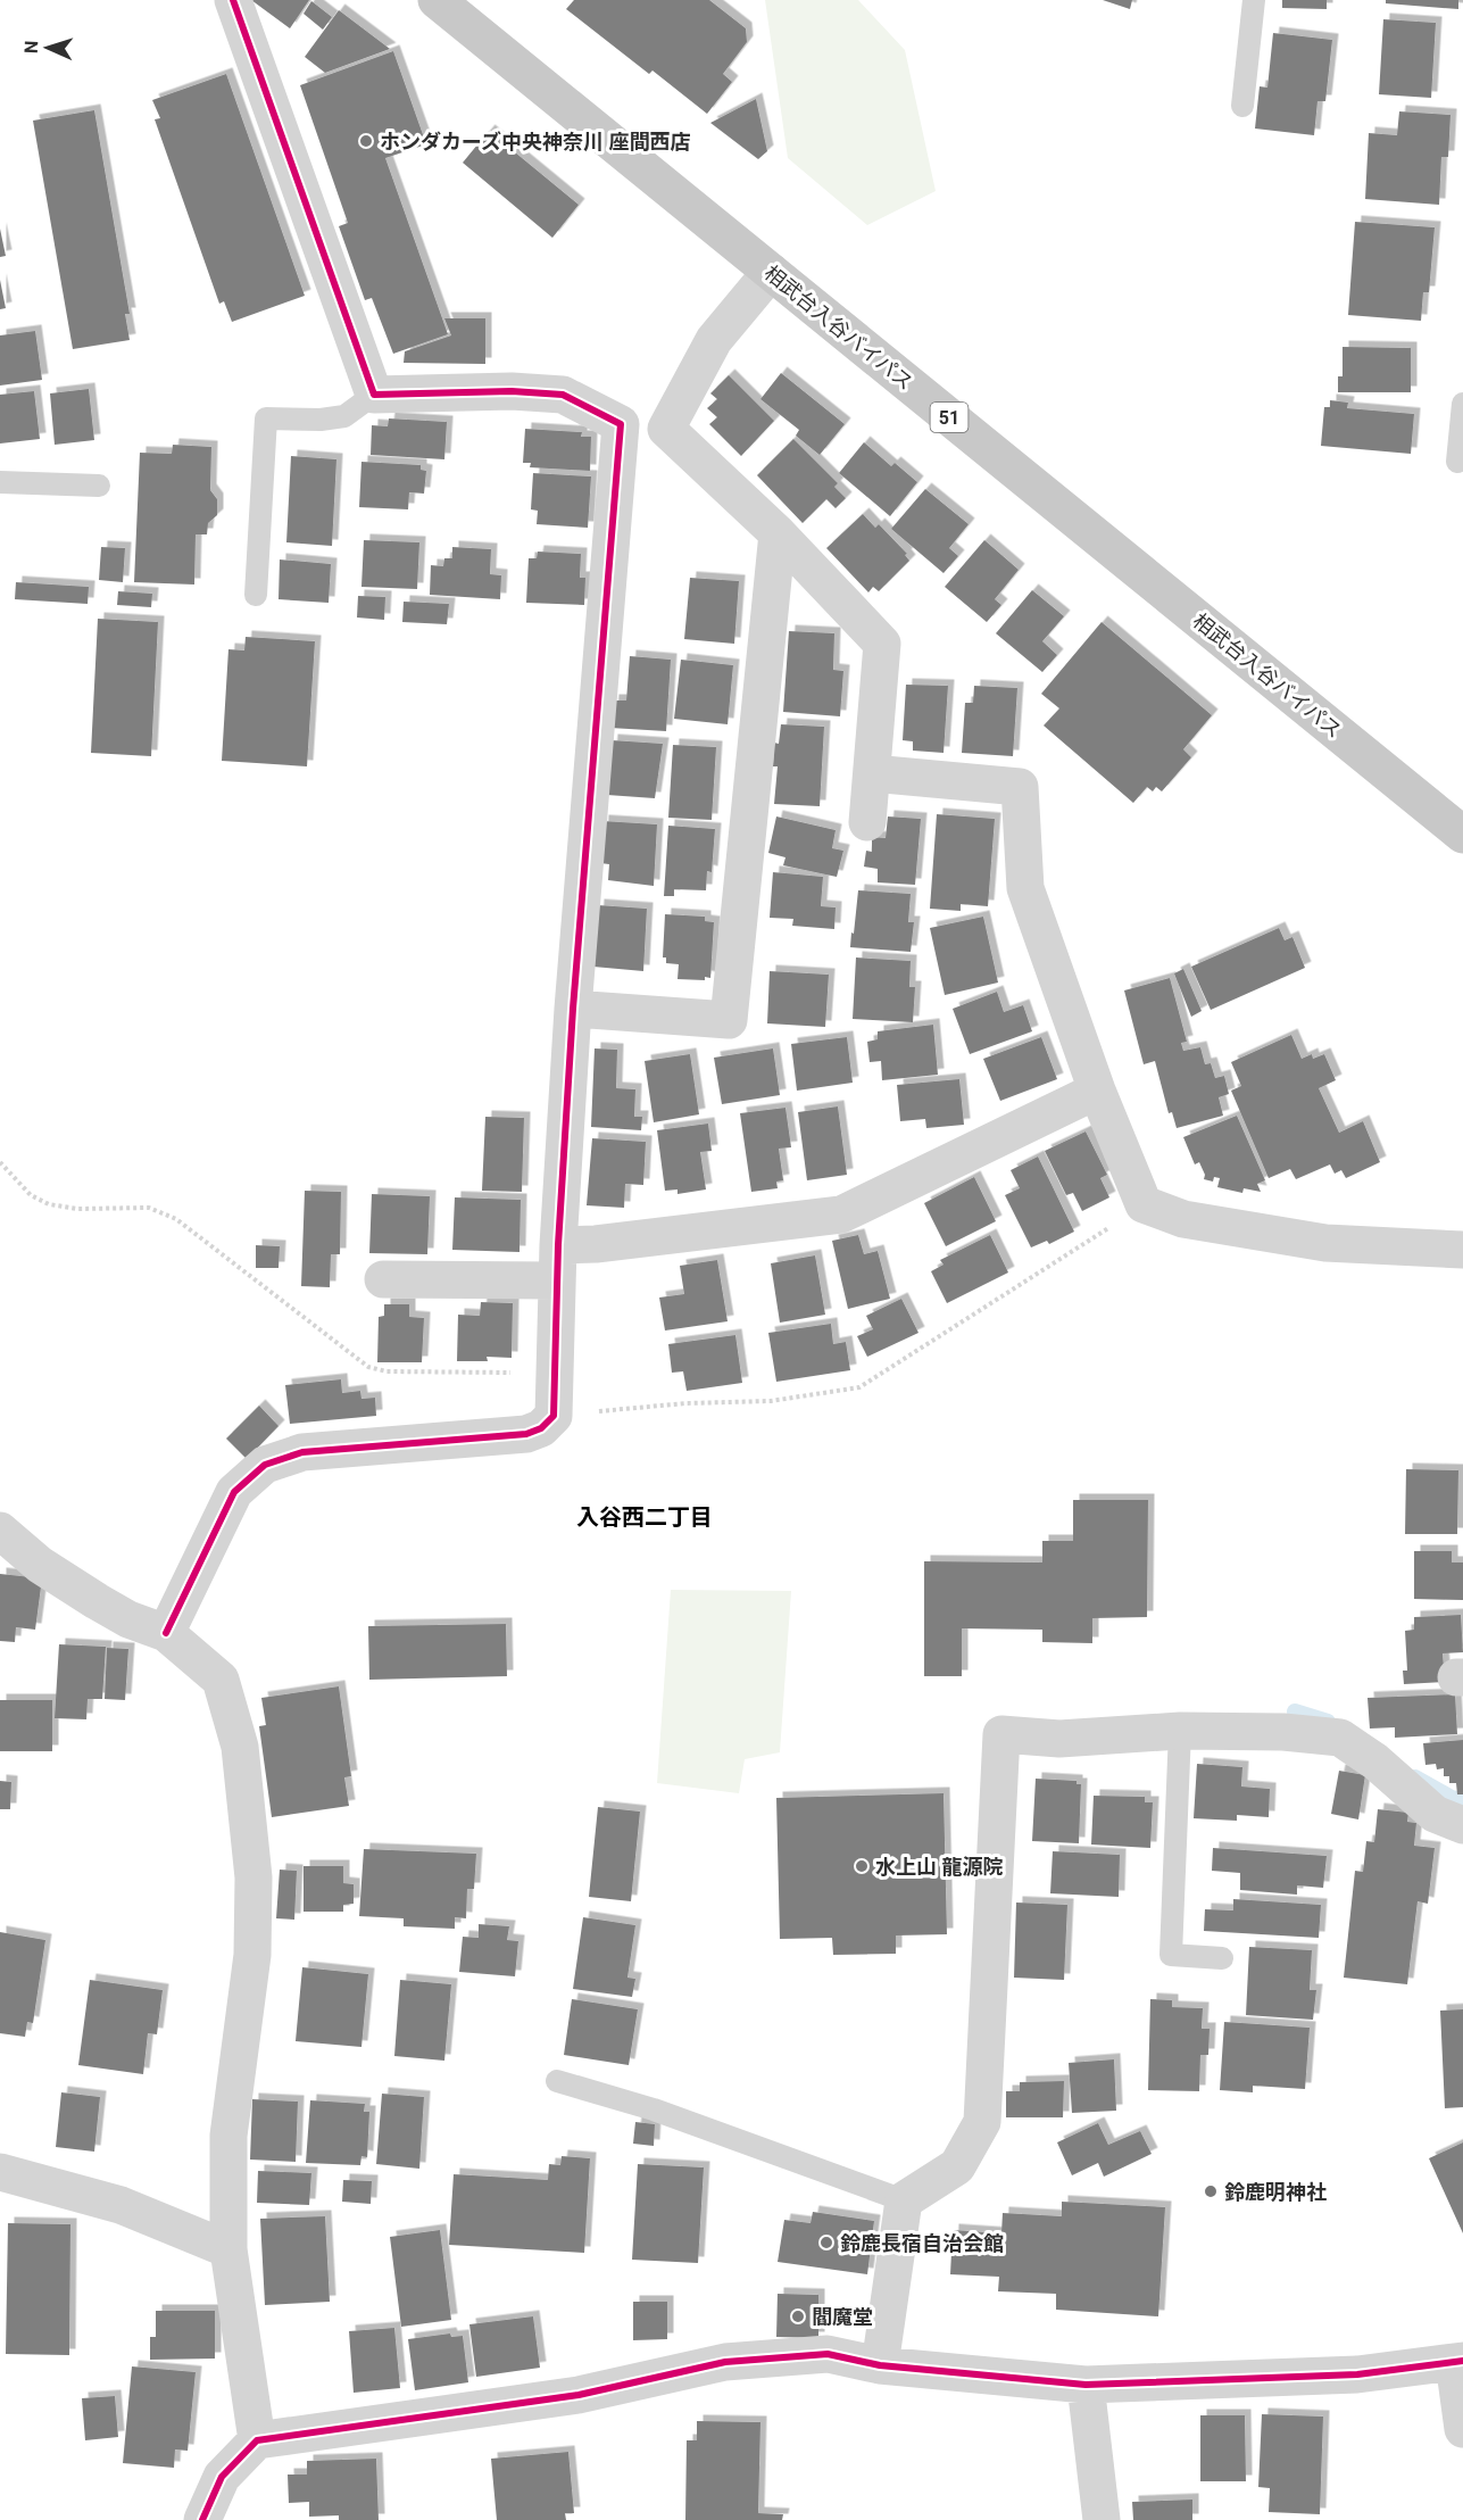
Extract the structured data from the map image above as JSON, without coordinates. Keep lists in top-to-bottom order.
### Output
{
  "streets": {
    "main road": ["相武台入谷バイパス", "51"]
  },
  "districts": ["入谷西二丁目"],
  "places": [
    "ホンダカーズ中央神奈川 座間西店",
    "水上山 龍源院",
    "鈴鹿明神社",
    "鈴鹿長宿自治会館",
    "閻魔堂"
  ],
  "north": "left"
}
